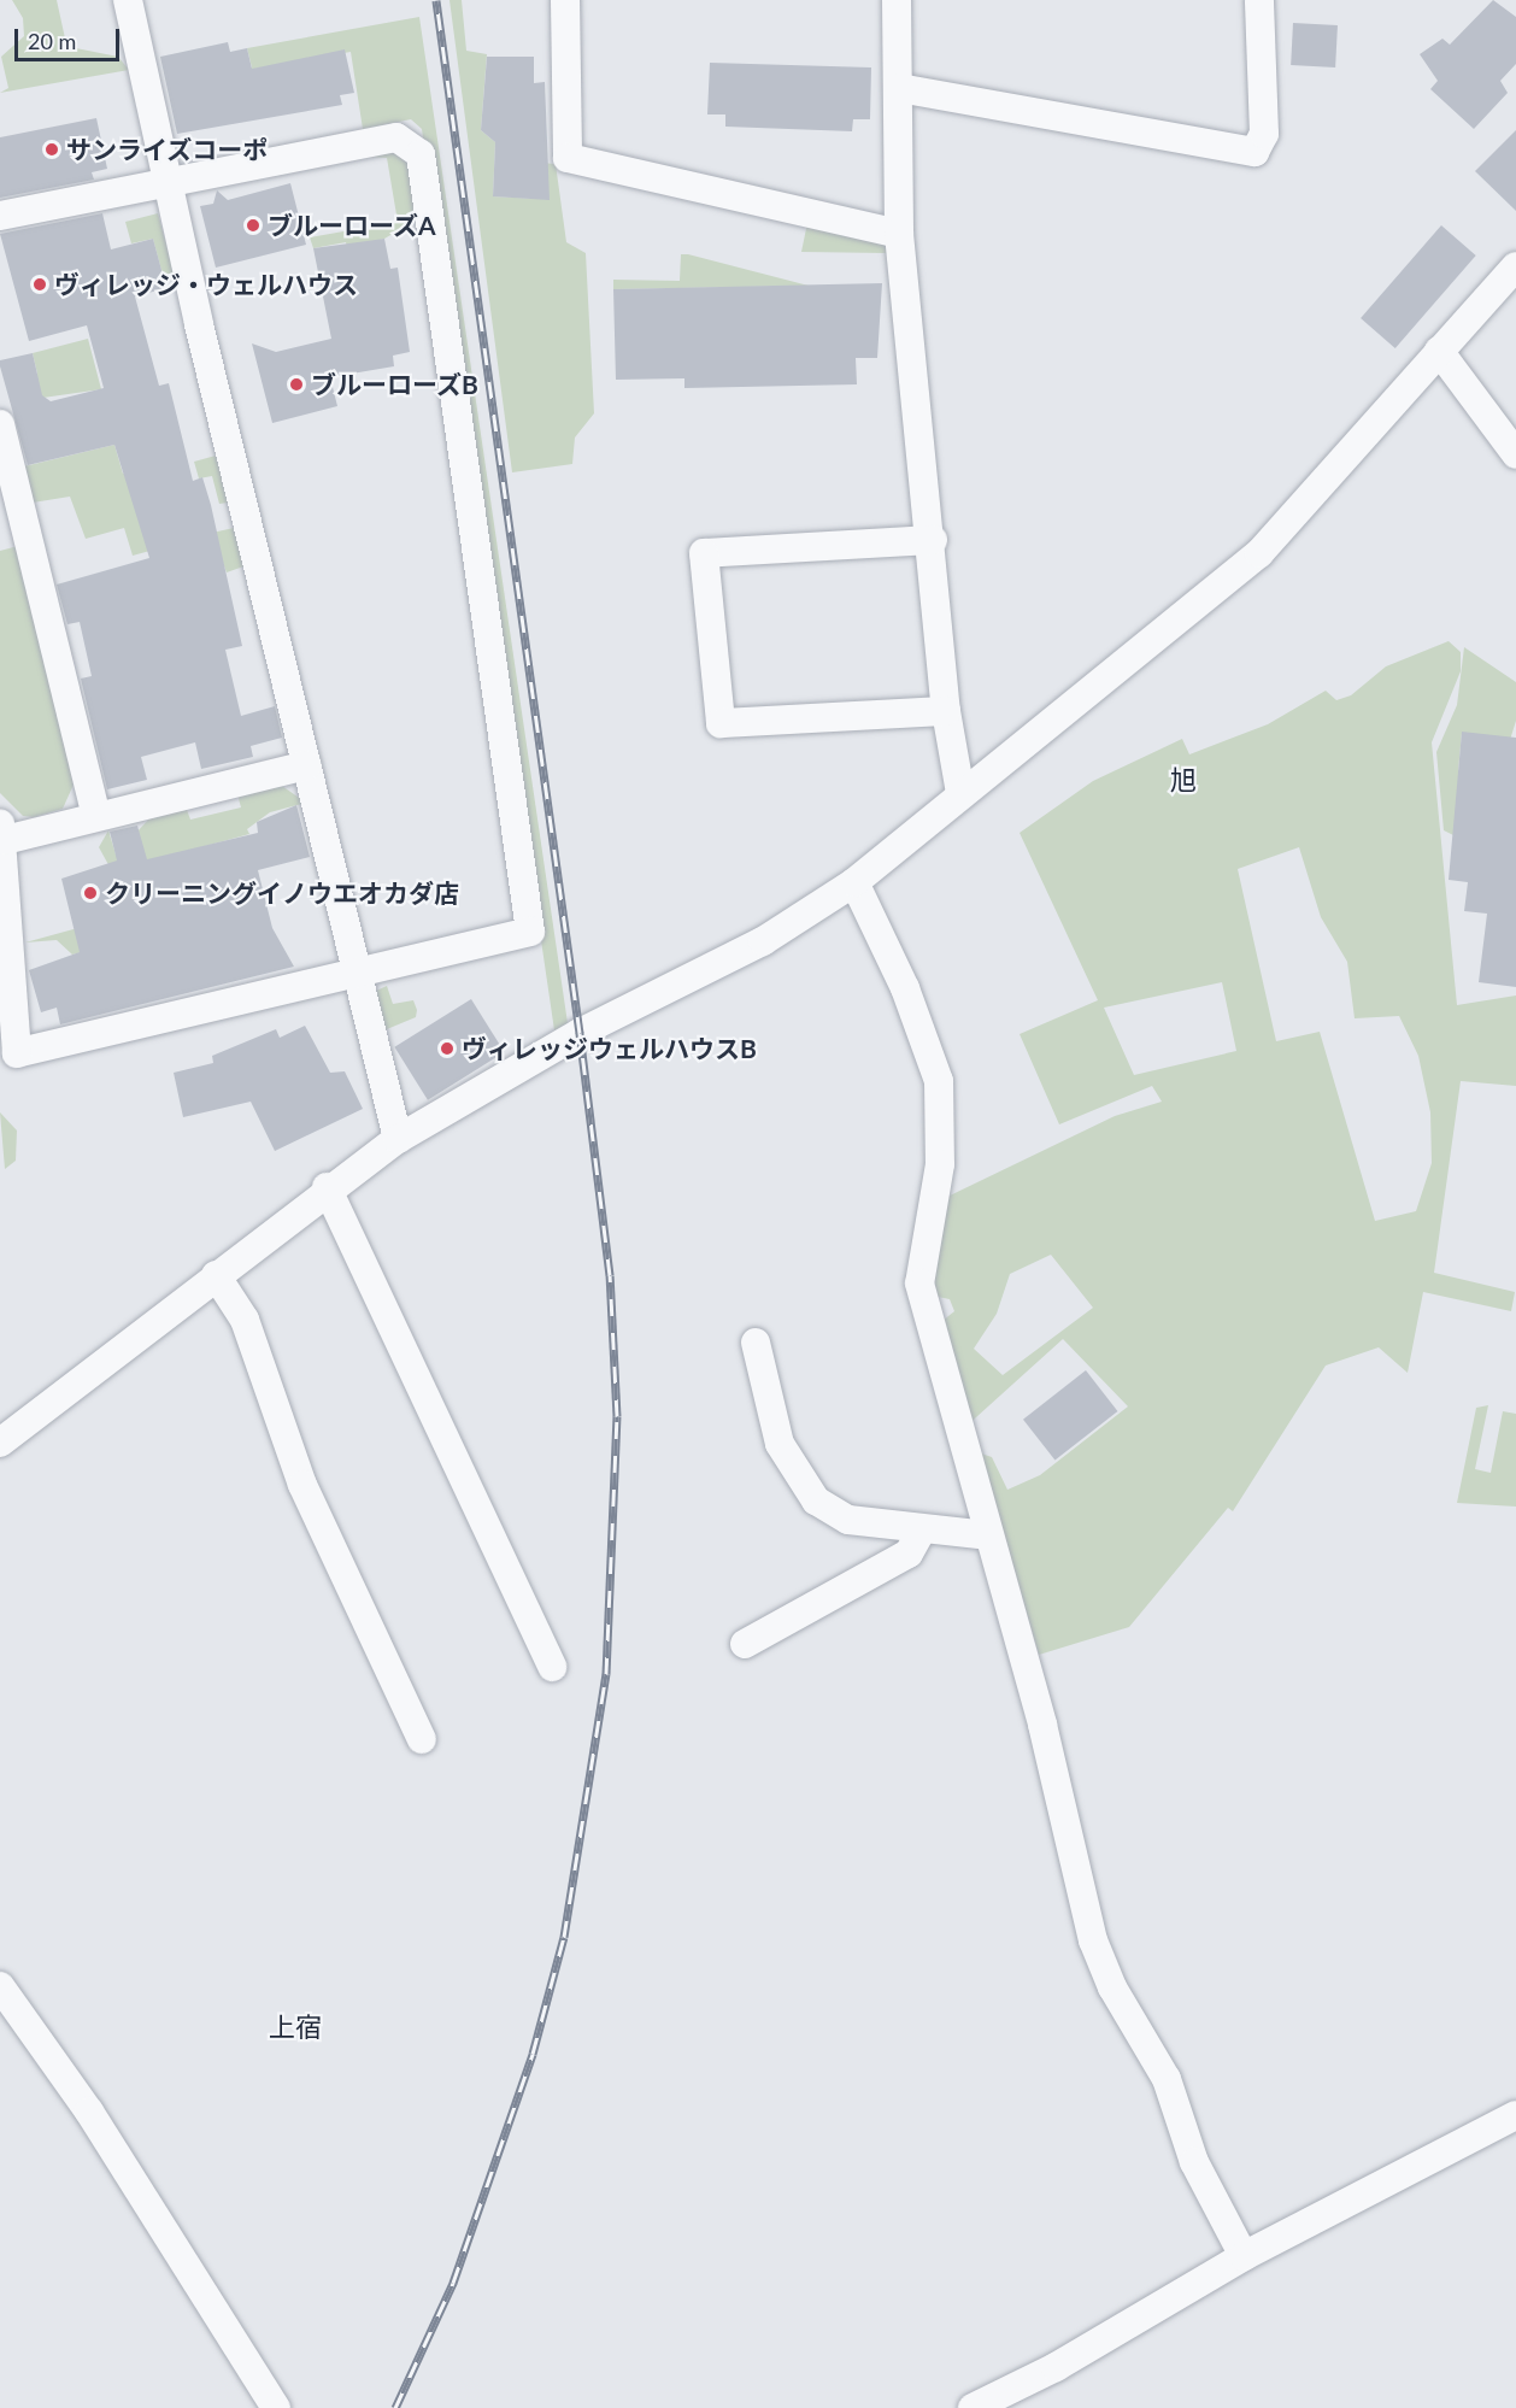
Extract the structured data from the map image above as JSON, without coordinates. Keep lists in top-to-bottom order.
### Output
{
  "districts": ["旭", "上宿"],
  "places": [
    "サンライズコーポ",
    "ブルーローズA",
    "ヴィレッジ・ウェルハウス",
    "ブルーローズB",
    "クリーニングイノウエオカダ店",
    "ヴィレッジウェルハウスB"
  ],
  "scale_bar": "20 m"
}
